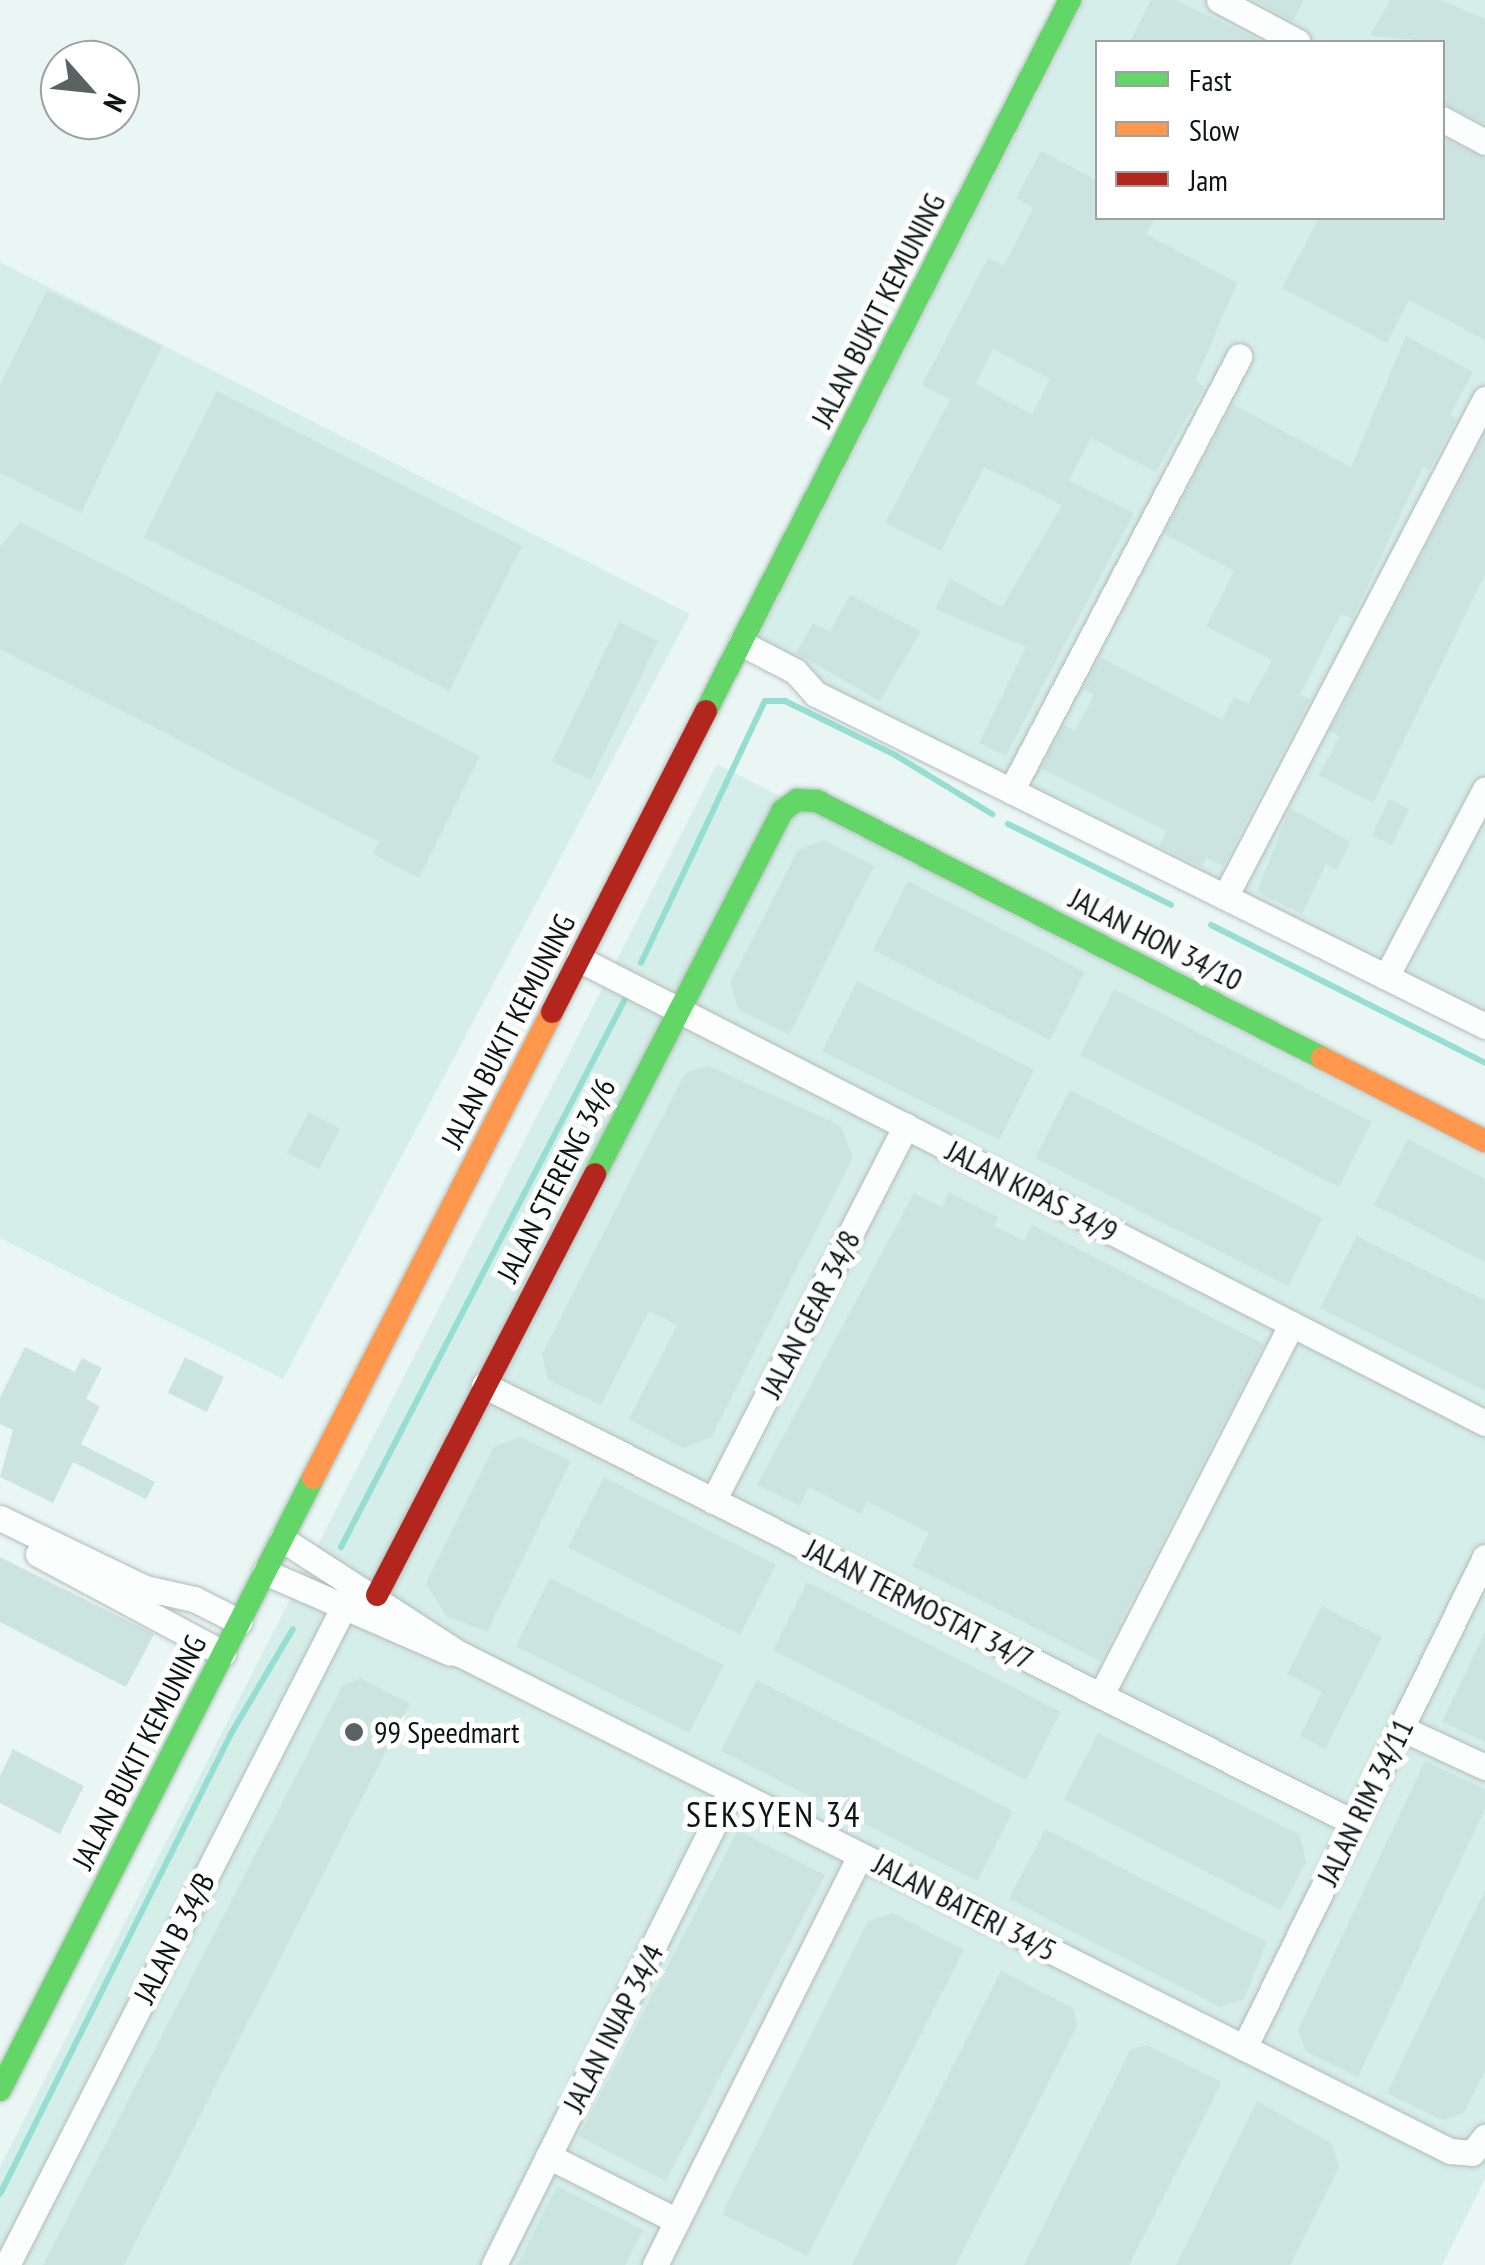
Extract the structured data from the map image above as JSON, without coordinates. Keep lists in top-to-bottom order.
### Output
{
  "streets": {
    "main road": ["JALAN BUKIT KEMUNING", "JALAN HON 34/10", "JALAN STERENG 34/6"],
    "street": [
      "JALAN KIPAS 34/9",
      "JALAN GEAR 34/8",
      "JALAN TERMOSTAT 34/7",
      "JALAN RIM 34/11",
      "JALAN BATERI 34/5",
      "JALAN B 34/B",
      "JALAN INJAP 34/4"
    ]
  },
  "crossings": [
    ["JALAN BUKIT KEMUNING", "JALAN KIPAS 34/9"],
    ["JALAN HON 34/10", "JALAN STERENG 34/6"],
    ["JALAN STERENG 34/6", "JALAN KIPAS 34/9"],
    ["JALAN STERENG 34/6", "JALAN TERMOSTAT 34/7"],
    ["JALAN KIPAS 34/9", "JALAN GEAR 34/8"],
    ["JALAN GEAR 34/8", "JALAN TERMOSTAT 34/7"],
    ["JALAN TERMOSTAT 34/7", "JALAN RIM 34/11"],
    ["JALAN RIM 34/11", "JALAN BATERI 34/5"],
    ["JALAN BATERI 34/5", "JALAN INJAP 34/4"]
  ],
  "districts": ["SEKSYEN 34"],
  "places": ["99 Speedmart"],
  "legend": ["Fast", "Slow", "Jam"],
  "north": "bottom right"
}
